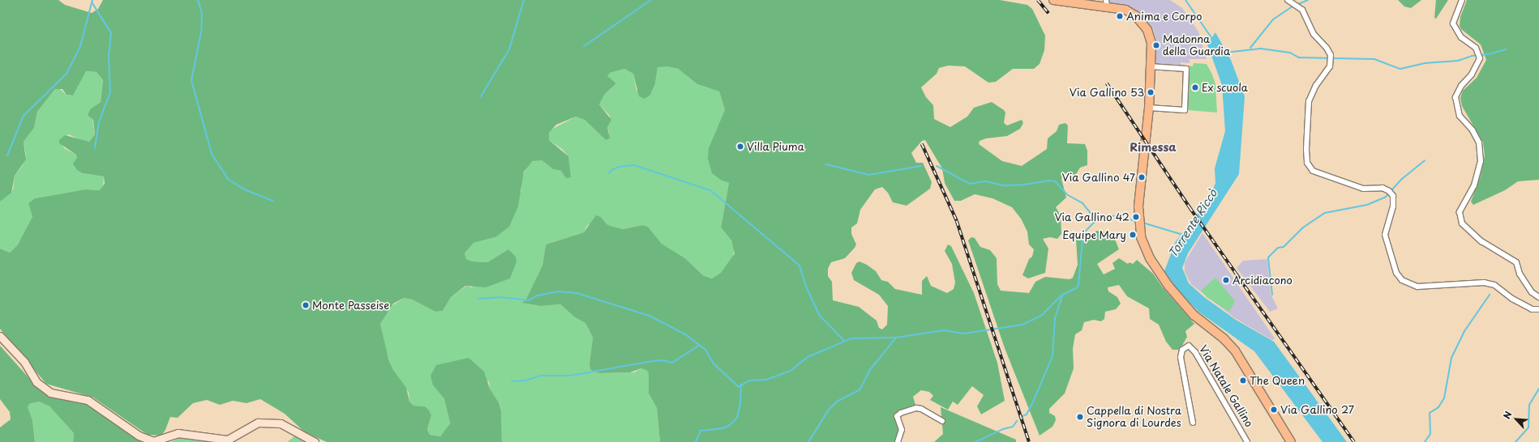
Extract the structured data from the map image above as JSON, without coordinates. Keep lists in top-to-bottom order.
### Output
{
  "streets": {
    "main road": ["Via Natale Gallino"]
  },
  "districts": ["Rimessa"],
  "water": ["Torrente Riccò"],
  "places": [
    "Anima e Corpo",
    "Madonna della Guardia",
    "Ex scuola",
    "Via Gallino 53",
    "Villa Piuma",
    "Via Gallino 47",
    "Via Gallino 42",
    "Equipe Mary",
    "Arcidiacono",
    "Monte Passeise",
    "The Queen",
    "Via Gallino 27",
    "Cappella di Nostra Signora di Lourdes"
  ],
  "north": "top left"
}
